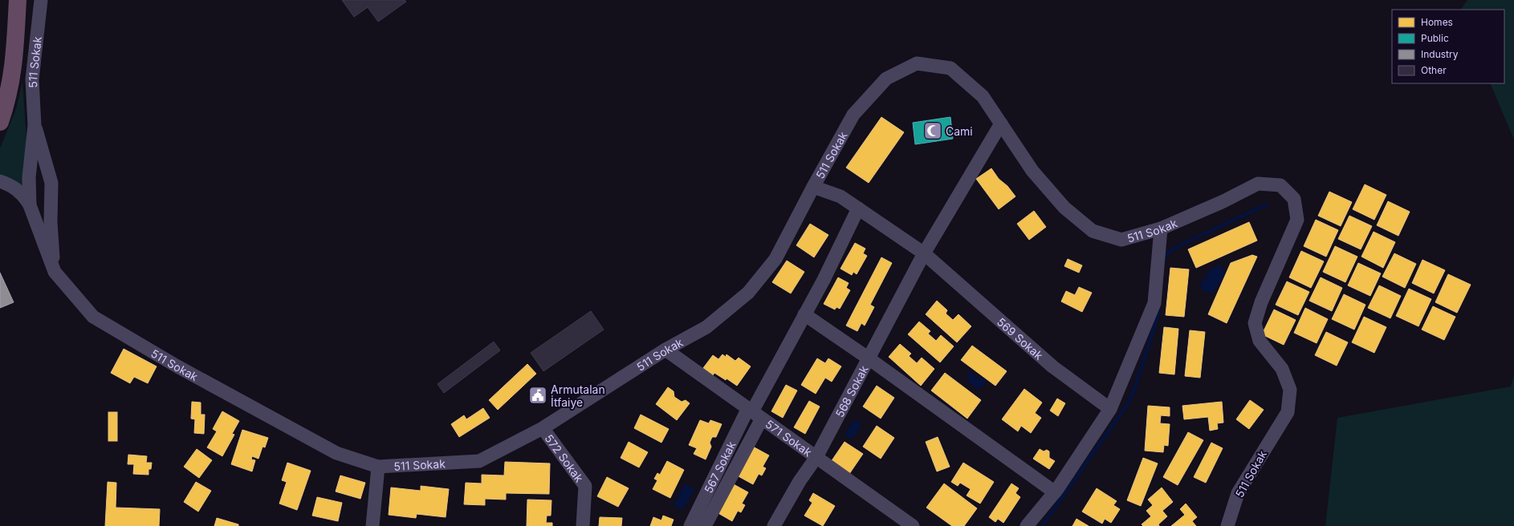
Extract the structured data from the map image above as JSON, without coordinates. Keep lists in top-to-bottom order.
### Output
{
  "streets": {
    "street": [
      "511 Sokak",
      "569 Sokak",
      "568 Sokak",
      "571 Sokak",
      "572 Sokak",
      "567 Sokak"
    ]
  },
  "crossings": [
    ["511 Sokak", "569 Sokak"],
    ["511 Sokak", "568 Sokak"],
    ["511 Sokak", "571 Sokak"],
    ["511 Sokak", "572 Sokak"],
    ["569 Sokak", "568 Sokak"],
    ["568 Sokak", "571 Sokak"],
    ["571 Sokak", "567 Sokak"]
  ],
  "places": {
    "mosque": ["Cami"],
    "public building": ["Armutalan İtfaiye"]
  },
  "legend": [
    "Homes",
    "Public",
    "Industry",
    "Other"
  ]
}
